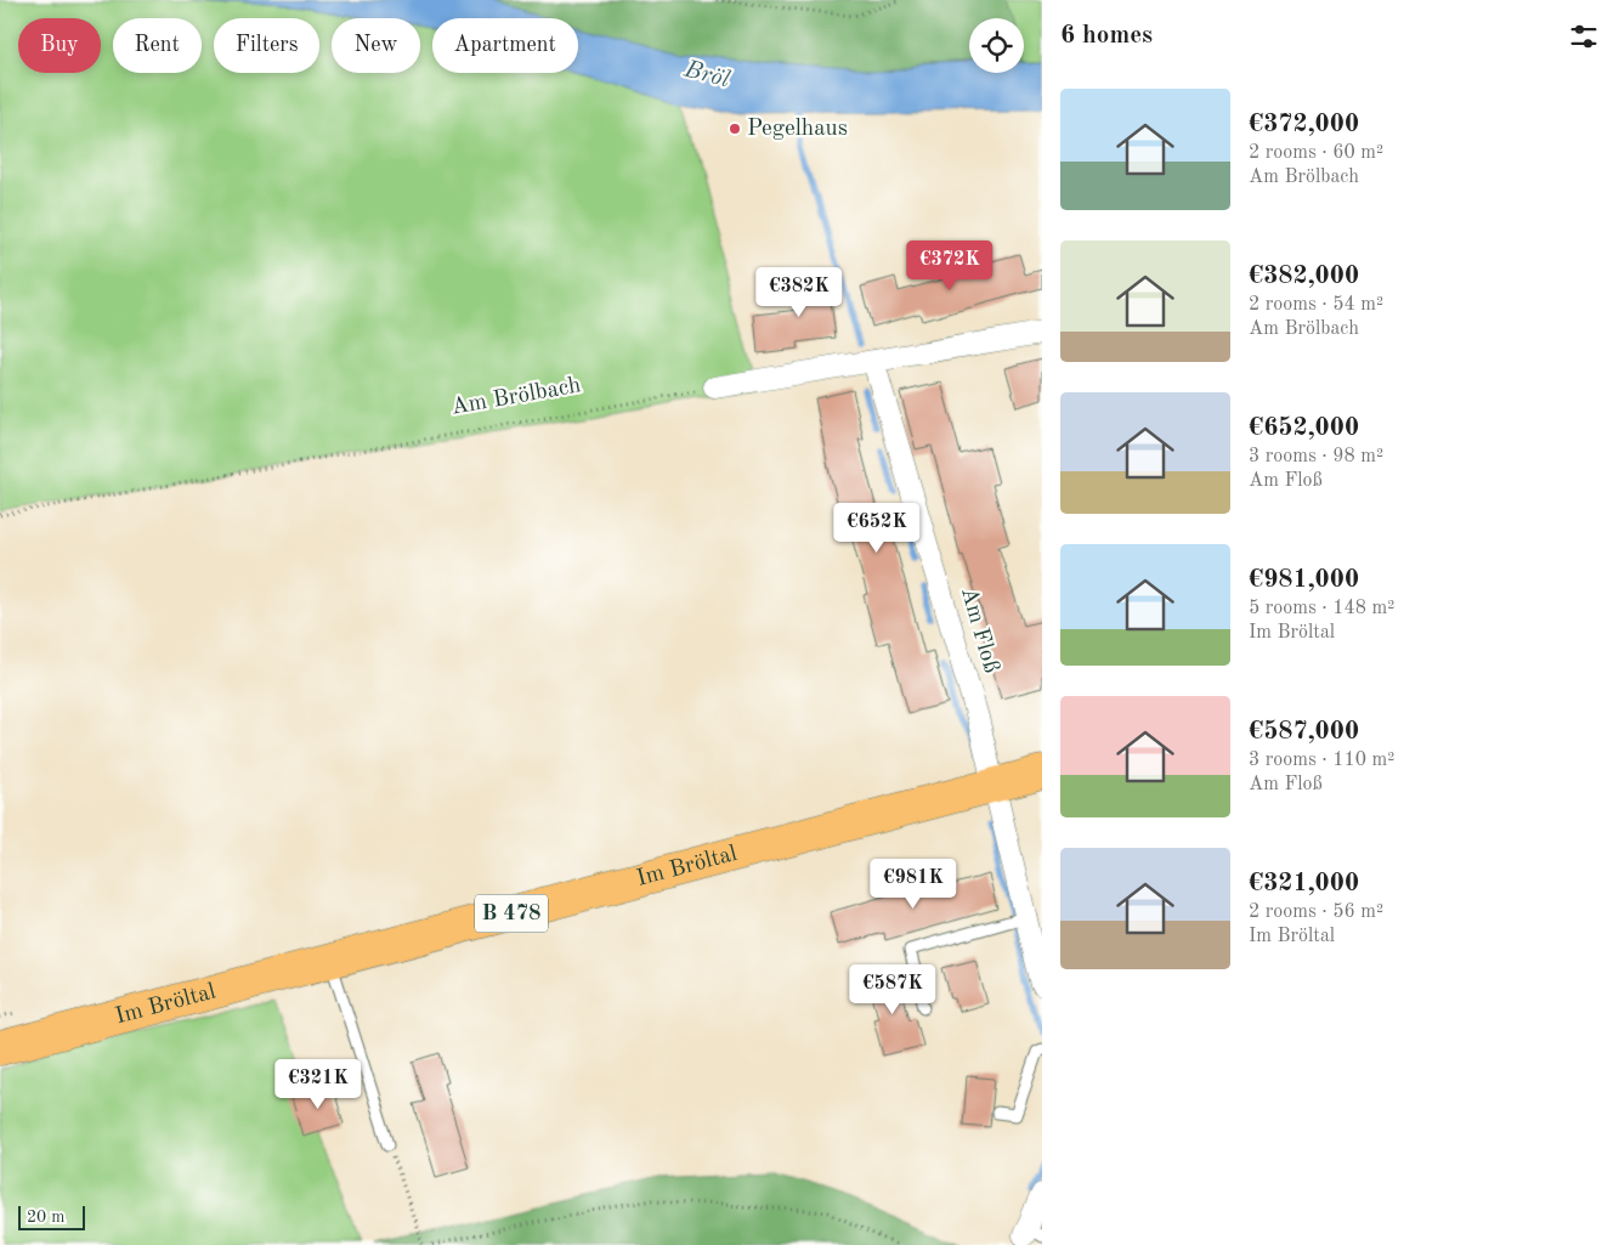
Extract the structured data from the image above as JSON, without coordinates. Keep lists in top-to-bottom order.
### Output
{
  "streets": {
    "main road": ["Im Bröltal", "B 478"],
    "street": ["Am Floß"],
    "path": ["Am Brölbach"]
  },
  "crossings": [
    ["Am Floß", "Im Bröltal"]
  ],
  "water": ["Bröl"],
  "places": ["Pegelhaus"],
  "scale_bar": "20 m",
  "page": {
    "heading": "6 homes",
    "chip": [
      "Buy",
      "Rent",
      "Filters",
      "New",
      "Apartment"
    ],
    "list": [
      {
        "name": "€372,000",
        "note": "2 rooms · 60 m² · Am Brölbach"
      },
      {
        "name": "€382,000",
        "note": "2 rooms · 54 m² · Am Brölbach"
      },
      {
        "name": "€652,000",
        "note": "3 rooms · 98 m² · Am Floß"
      },
      {
        "name": "€981,000",
        "note": "5 rooms · 148 m² · Im Bröltal"
      },
      {
        "name": "€587,000",
        "note": "3 rooms · 110 m² · Am Floß"
      },
      {
        "name": "€321,000",
        "note": "2 rooms · 56 m² · Im Bröltal"
      }
    ],
    "price": [
      "€372K",
      "€382K",
      "€652K",
      "€981K",
      "€587K",
      "€321K"
    ],
    "scale": "20 m"
  }
}
